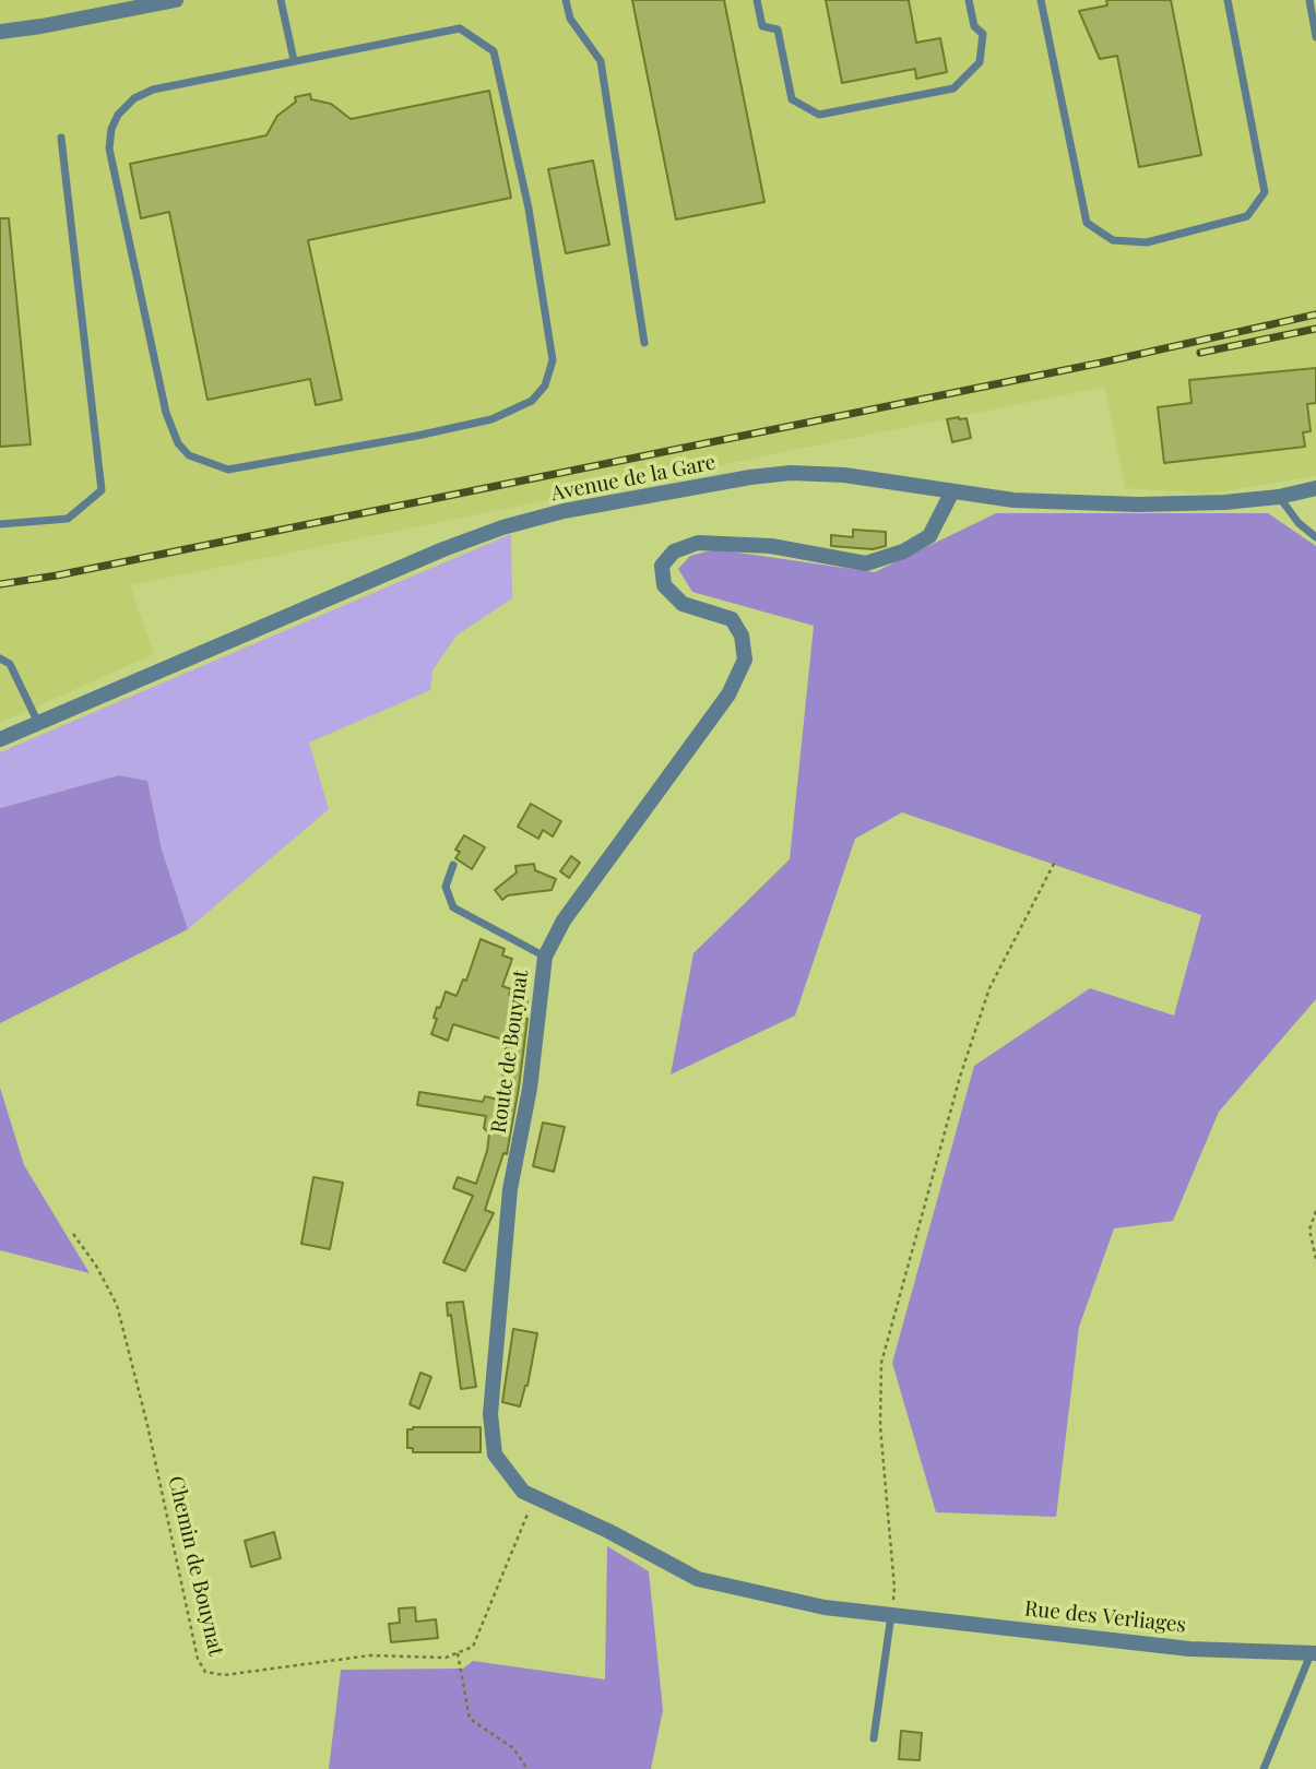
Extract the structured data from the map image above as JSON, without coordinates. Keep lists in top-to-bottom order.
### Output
{
  "streets": {
    "street": ["Avenue de la Gare", "Route de Bouynat", "Rue des Verliages"],
    "path": ["Chemin de Bouynat"]
  },
  "crossings": [
    ["Avenue de la Gare", "Route de Bouynat"],
    ["Route de Bouynat", "Rue des Verliages"]
  ]
}
